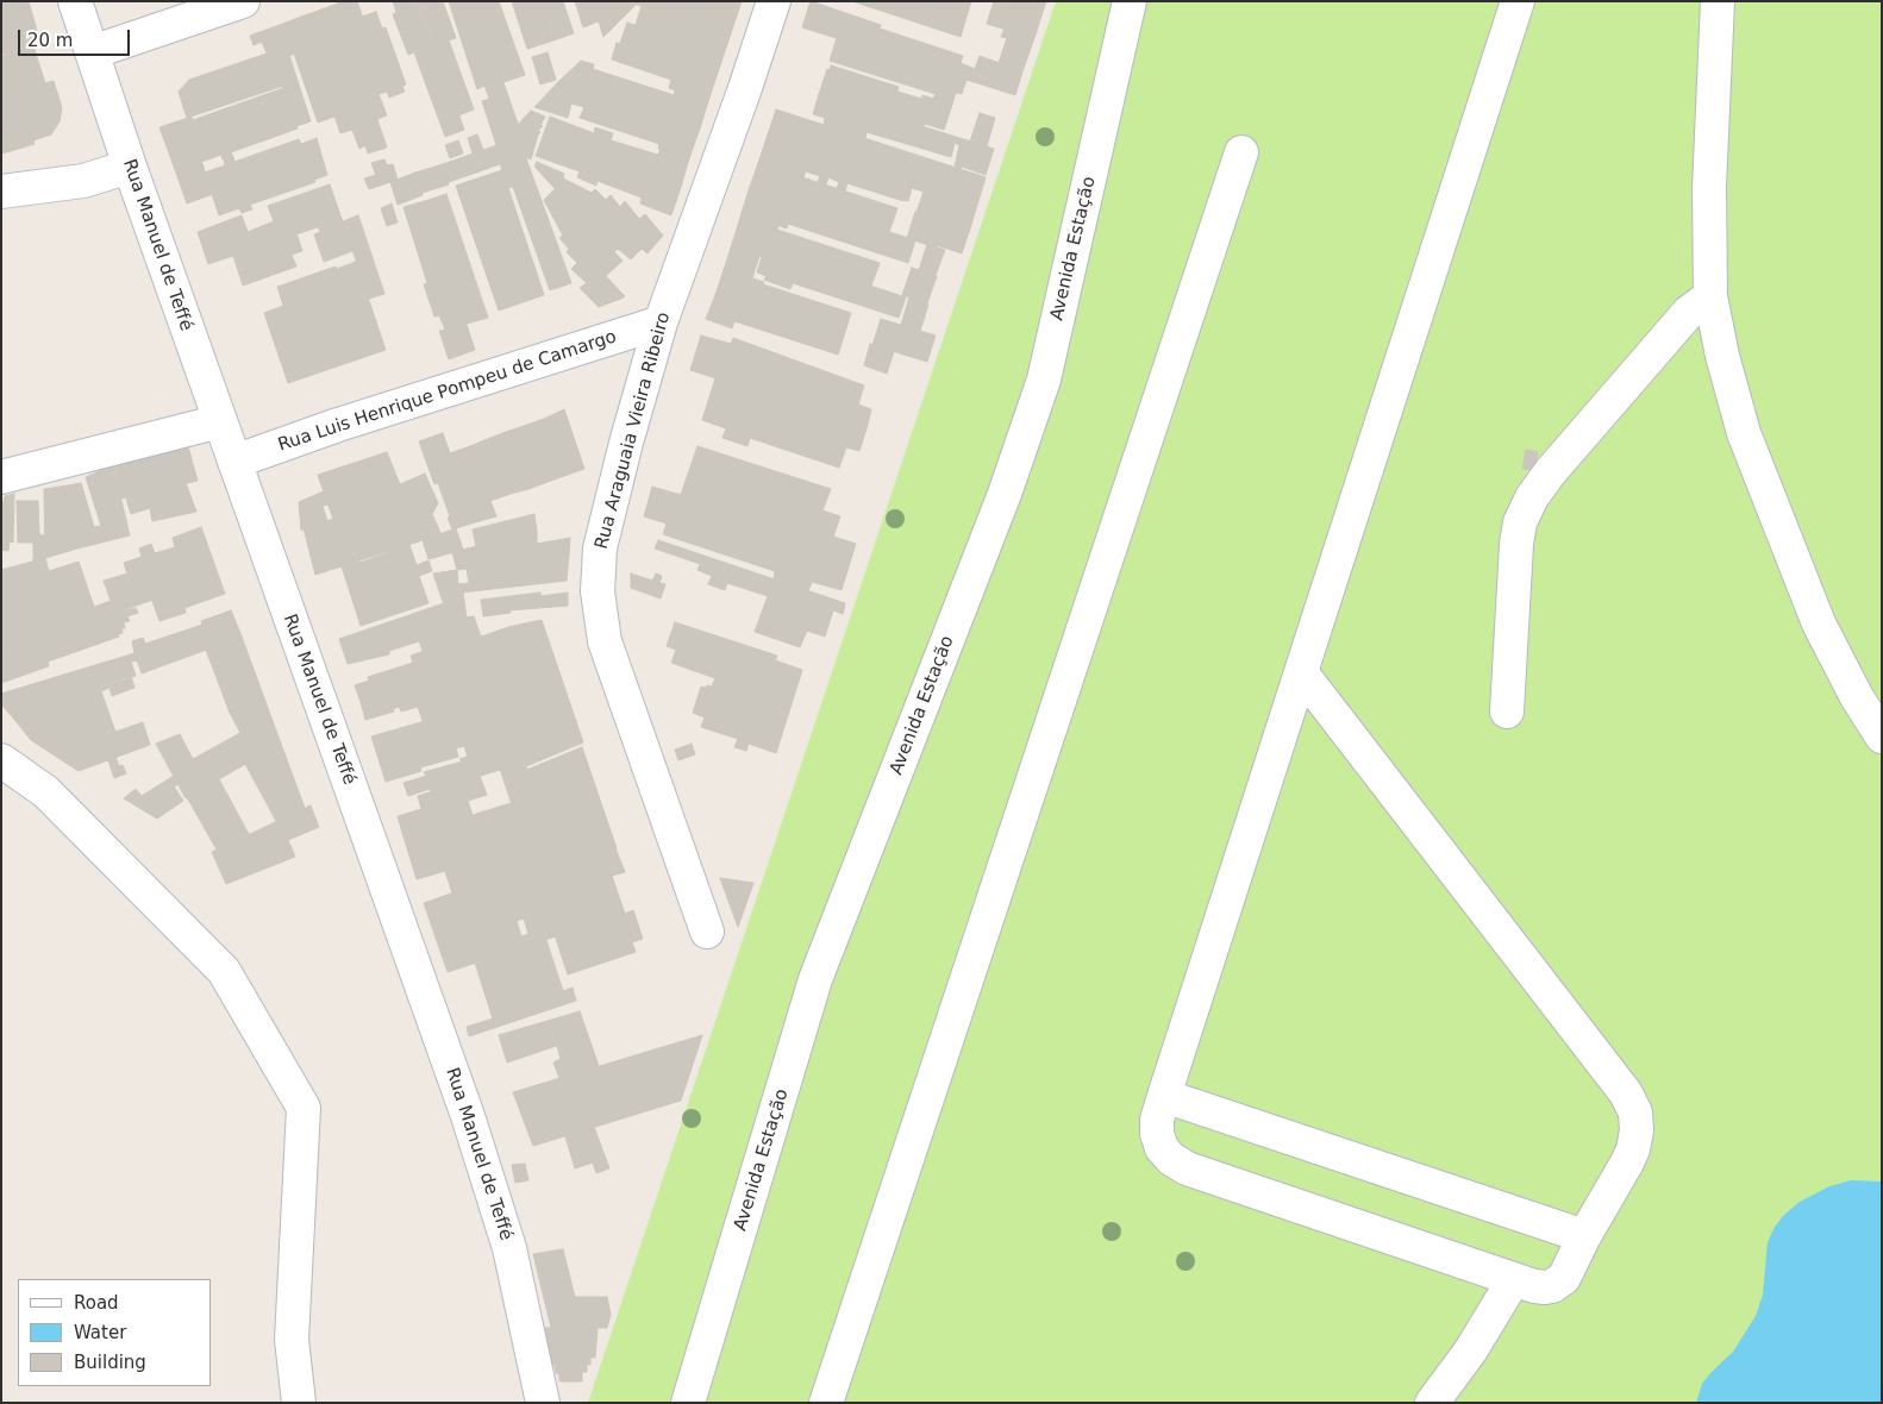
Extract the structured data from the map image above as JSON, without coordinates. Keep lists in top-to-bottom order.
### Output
{
  "streets": {
    "street": [
      "Rua Manuel de Teffé",
      "Avenida Estação",
      "Rua Luis Henrique Pompeu de Camargo",
      "Rua Araguaia Vieira Ribeiro"
    ]
  },
  "crossings": [
    ["Rua Manuel de Teffé", "Rua Luis Henrique Pompeu de Camargo"],
    ["Rua Luis Henrique Pompeu de Camargo", "Rua Araguaia Vieira Ribeiro"]
  ],
  "legend": ["Road", "Water", "Building"],
  "scale_bar": "20 m"
}
